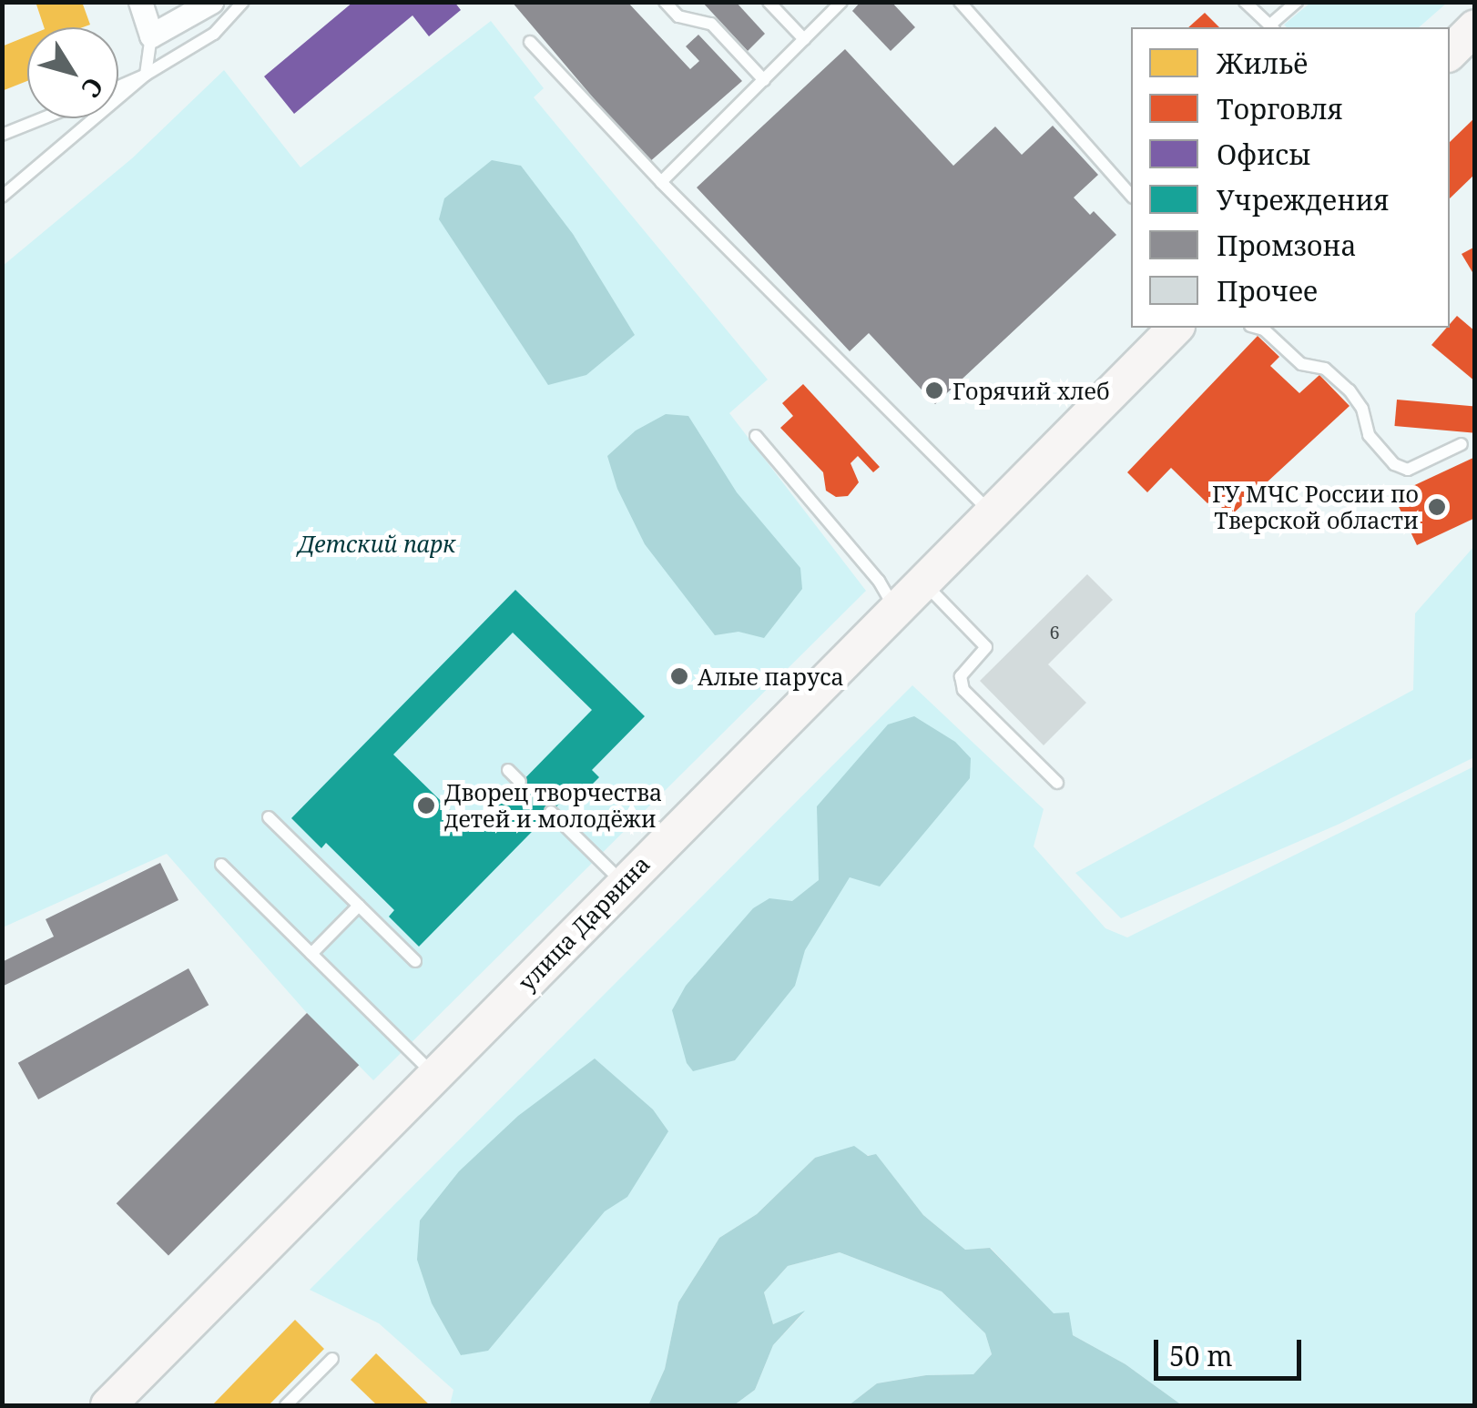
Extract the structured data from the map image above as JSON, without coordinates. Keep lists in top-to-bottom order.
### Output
{
  "streets": {
    "main road": ["улица Дарвина"]
  },
  "parks": ["Детский парк"],
  "places": [
    "Горячий хлеб",
    "ГУ МЧС России по Тверской области",
    "Алые паруса",
    "Дворец творчества детей и молодёжи"
  ],
  "house_numbers": ["6"],
  "legend": [
    "Жильё",
    "Торговля",
    "Офисы",
    "Учреждения",
    "Промзона",
    "Прочее"
  ],
  "scale_bar": "50 m",
  "north": "bottom right"
}
